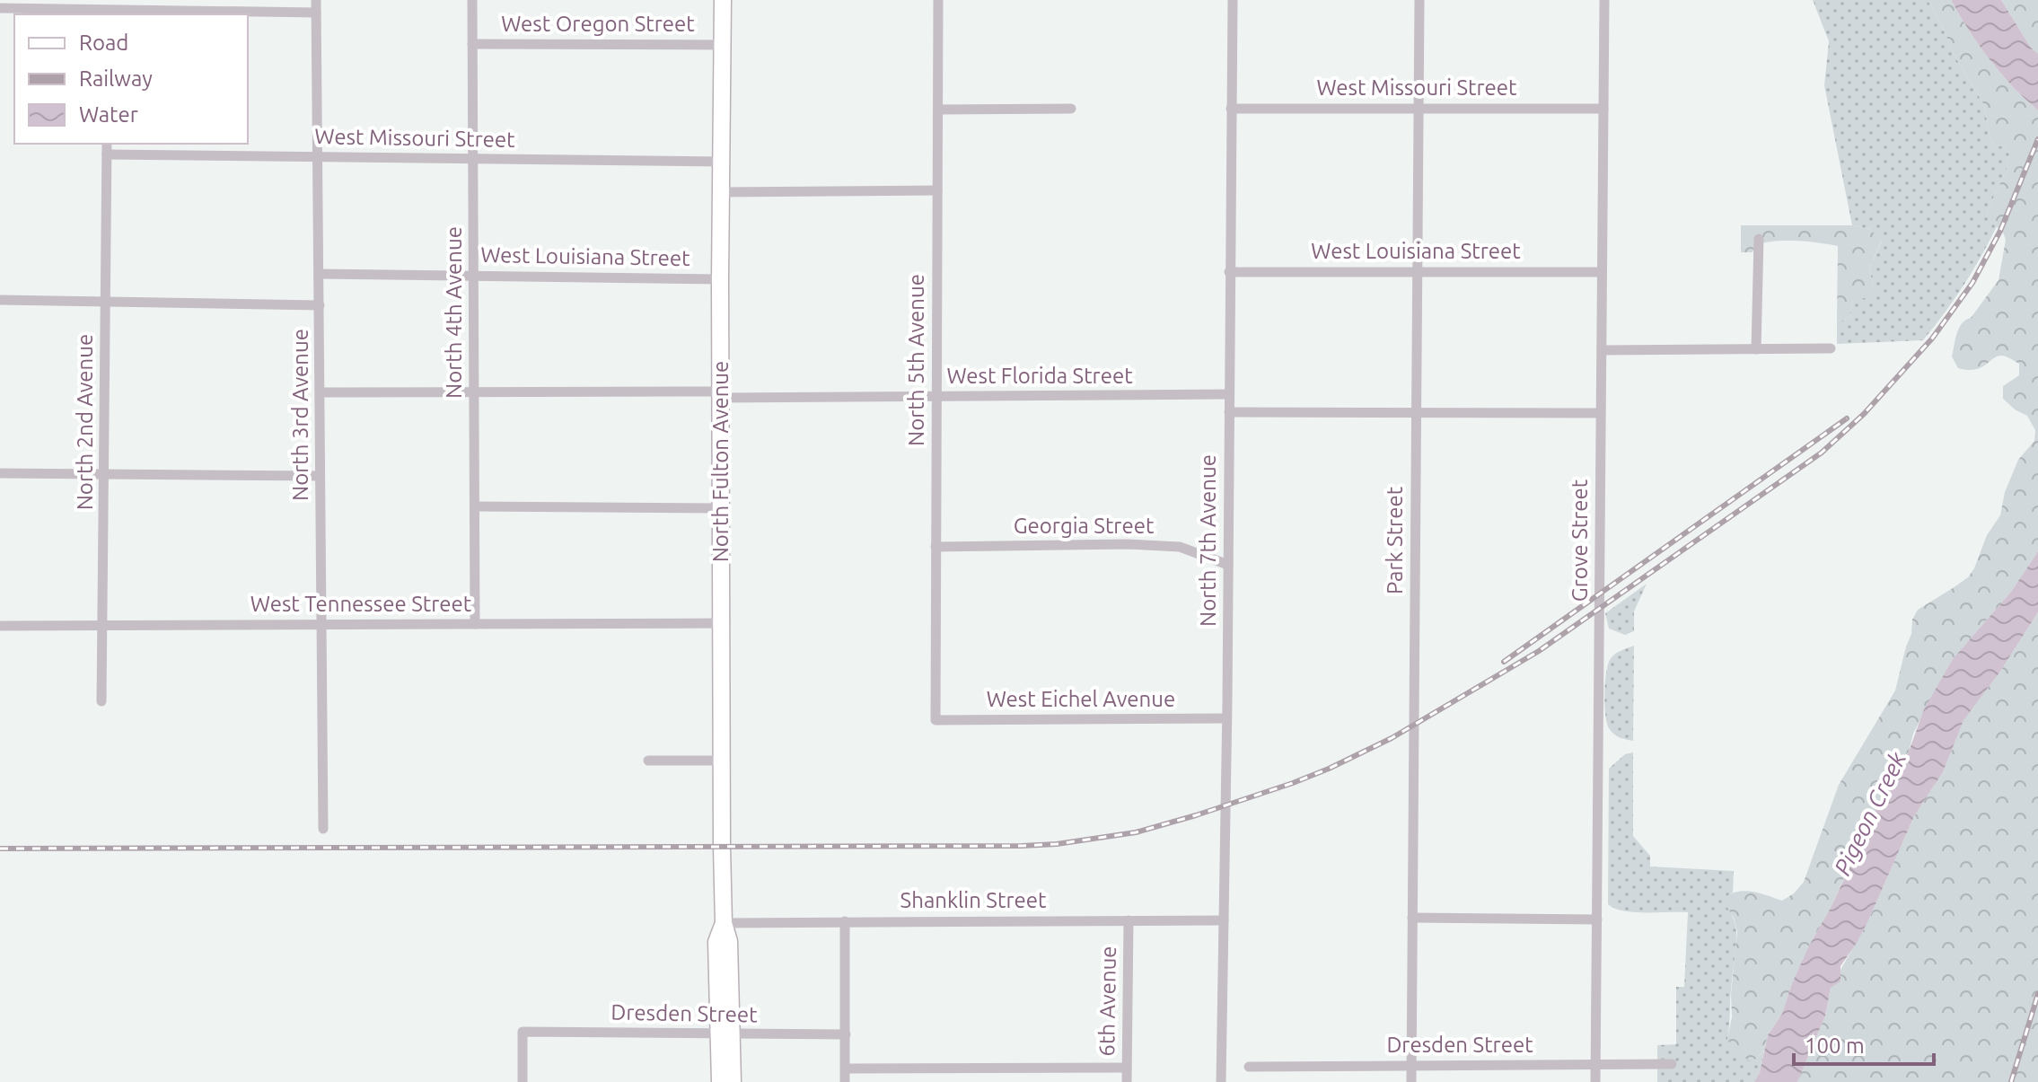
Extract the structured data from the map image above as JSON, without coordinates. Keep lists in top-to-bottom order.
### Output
{
  "streets": {
    "main road": ["North Fulton Avenue"],
    "street": [
      "West Oregon Street",
      "West Missouri Street",
      "West Louisiana Street",
      "North 4th Avenue",
      "North 5th Avenue",
      "West Florida Street",
      "North 3rd Avenue",
      "North 2nd Avenue",
      "Georgia Street",
      "North 7th Avenue",
      "Park Street",
      "Grove Street",
      "West Tennessee Street",
      "West Eichel Avenue",
      "Shanklin Street",
      "6th Avenue",
      "Dresden Street"
    ]
  },
  "crossings": [
    ["West Oregon Street", "North 4th Avenue"],
    ["West Oregon Street", "North Fulton Avenue"],
    ["West Missouri Street", "North 4th Avenue"],
    ["West Missouri Street", "North 3rd Avenue"],
    ["West Missouri Street", "North 2nd Avenue"],
    ["West Missouri Street", "North Fulton Avenue"],
    ["West Missouri Street", "North 7th Avenue"],
    ["West Missouri Street", "Park Street"],
    ["West Missouri Street", "Grove Street"],
    ["West Louisiana Street", "North 4th Avenue"],
    ["West Louisiana Street", "North 3rd Avenue"],
    ["West Louisiana Street", "North Fulton Avenue"],
    ["West Louisiana Street", "North 7th Avenue"],
    ["West Louisiana Street", "Park Street"],
    ["West Louisiana Street", "Grove Street"],
    ["North 4th Avenue", "West Florida Street"],
    ["North 4th Avenue", "West Tennessee Street"],
    ["North 5th Avenue", "West Florida Street"],
    ["North 5th Avenue", "Georgia Street"],
    ["North 5th Avenue", "West Eichel Avenue"],
    ["West Florida Street", "North 3rd Avenue"],
    ["West Florida Street", "North Fulton Avenue"],
    ["West Florida Street", "North 7th Avenue"],
    ["North 3rd Avenue", "West Tennessee Street"],
    ["North 2nd Avenue", "West Tennessee Street"],
    ["North Fulton Avenue", "West Tennessee Street"],
    ["North Fulton Avenue", "Shanklin Street"],
    ["North Fulton Avenue", "Dresden Street"],
    ["Georgia Street", "North 7th Avenue"],
    ["North 7th Avenue", "West Eichel Avenue"],
    ["North 7th Avenue", "Shanklin Street"],
    ["Park Street", "Dresden Street"],
    ["Grove Street", "Dresden Street"],
    ["Shanklin Street", "6th Avenue"]
  ],
  "water": ["Pigeon Creek"],
  "legend": ["Road", "Railway", "Water"],
  "scale_bar": "100 m"
}
